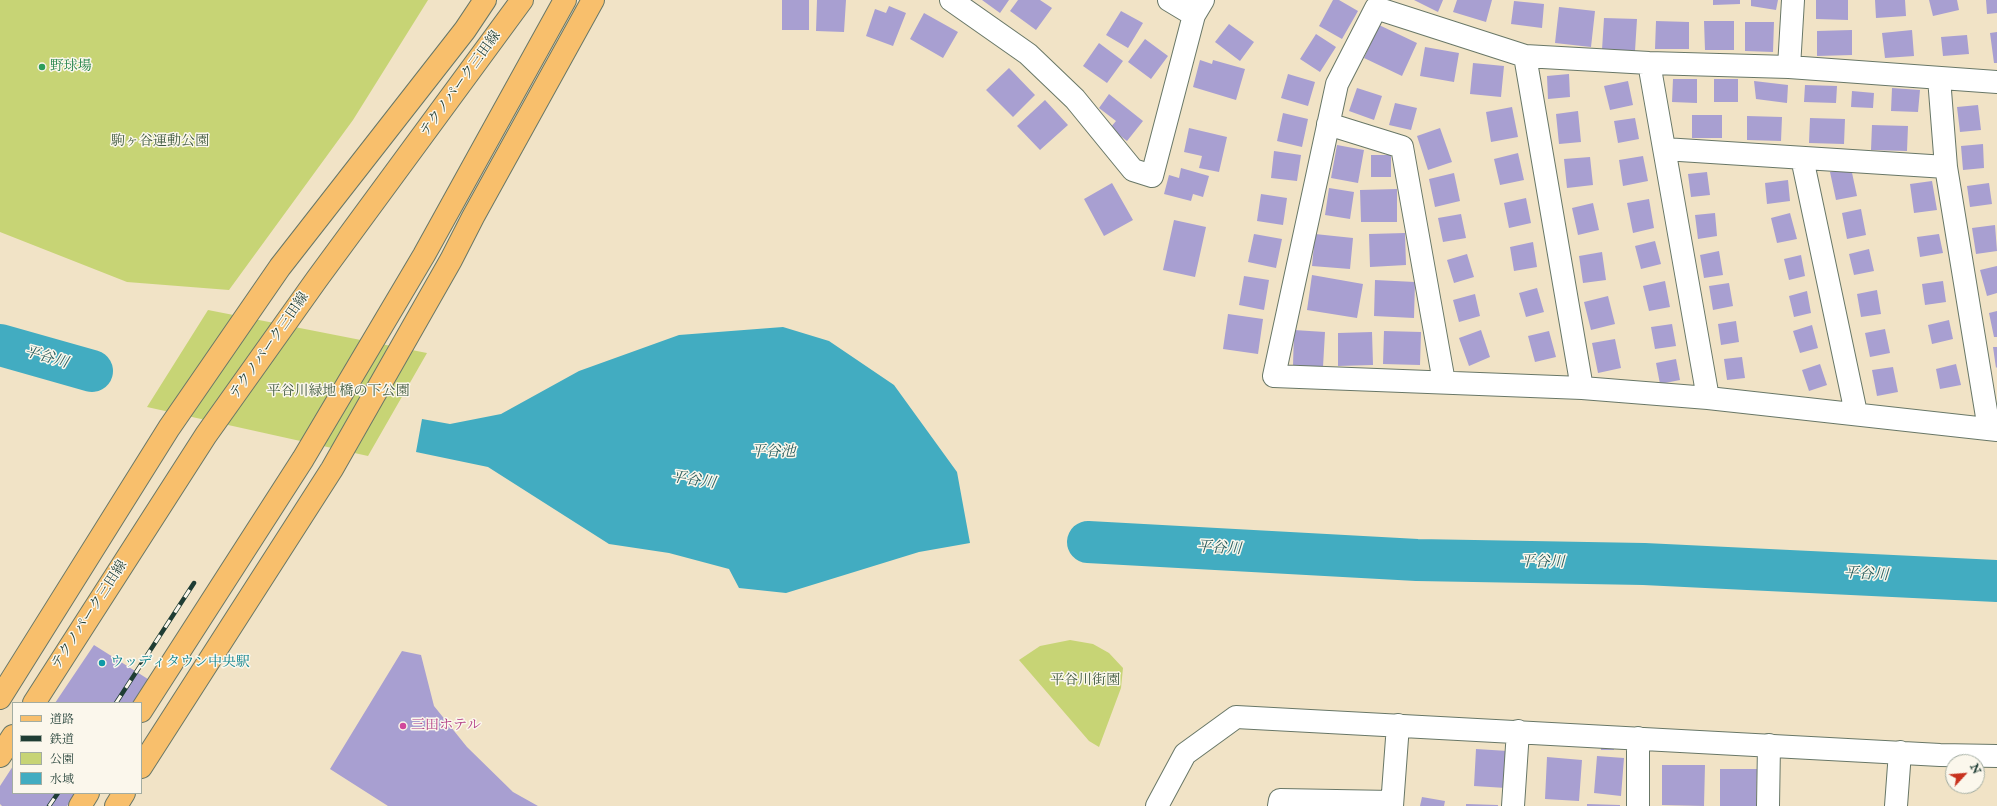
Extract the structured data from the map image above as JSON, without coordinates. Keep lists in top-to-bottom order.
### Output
{
  "streets": {
    "main road": ["テクノパーク三田線"]
  },
  "water": ["平谷川", "平谷池"],
  "parks": ["駒ヶ谷運動公園", "平谷川緑地 橋の下公園", "平谷川街園"],
  "places": ["野球場", "ウッディタウン中央駅", "三田ホテル"],
  "legend": [
    "道路",
    "鉄道",
    "公園",
    "水域"
  ],
  "north": "top right"
}
